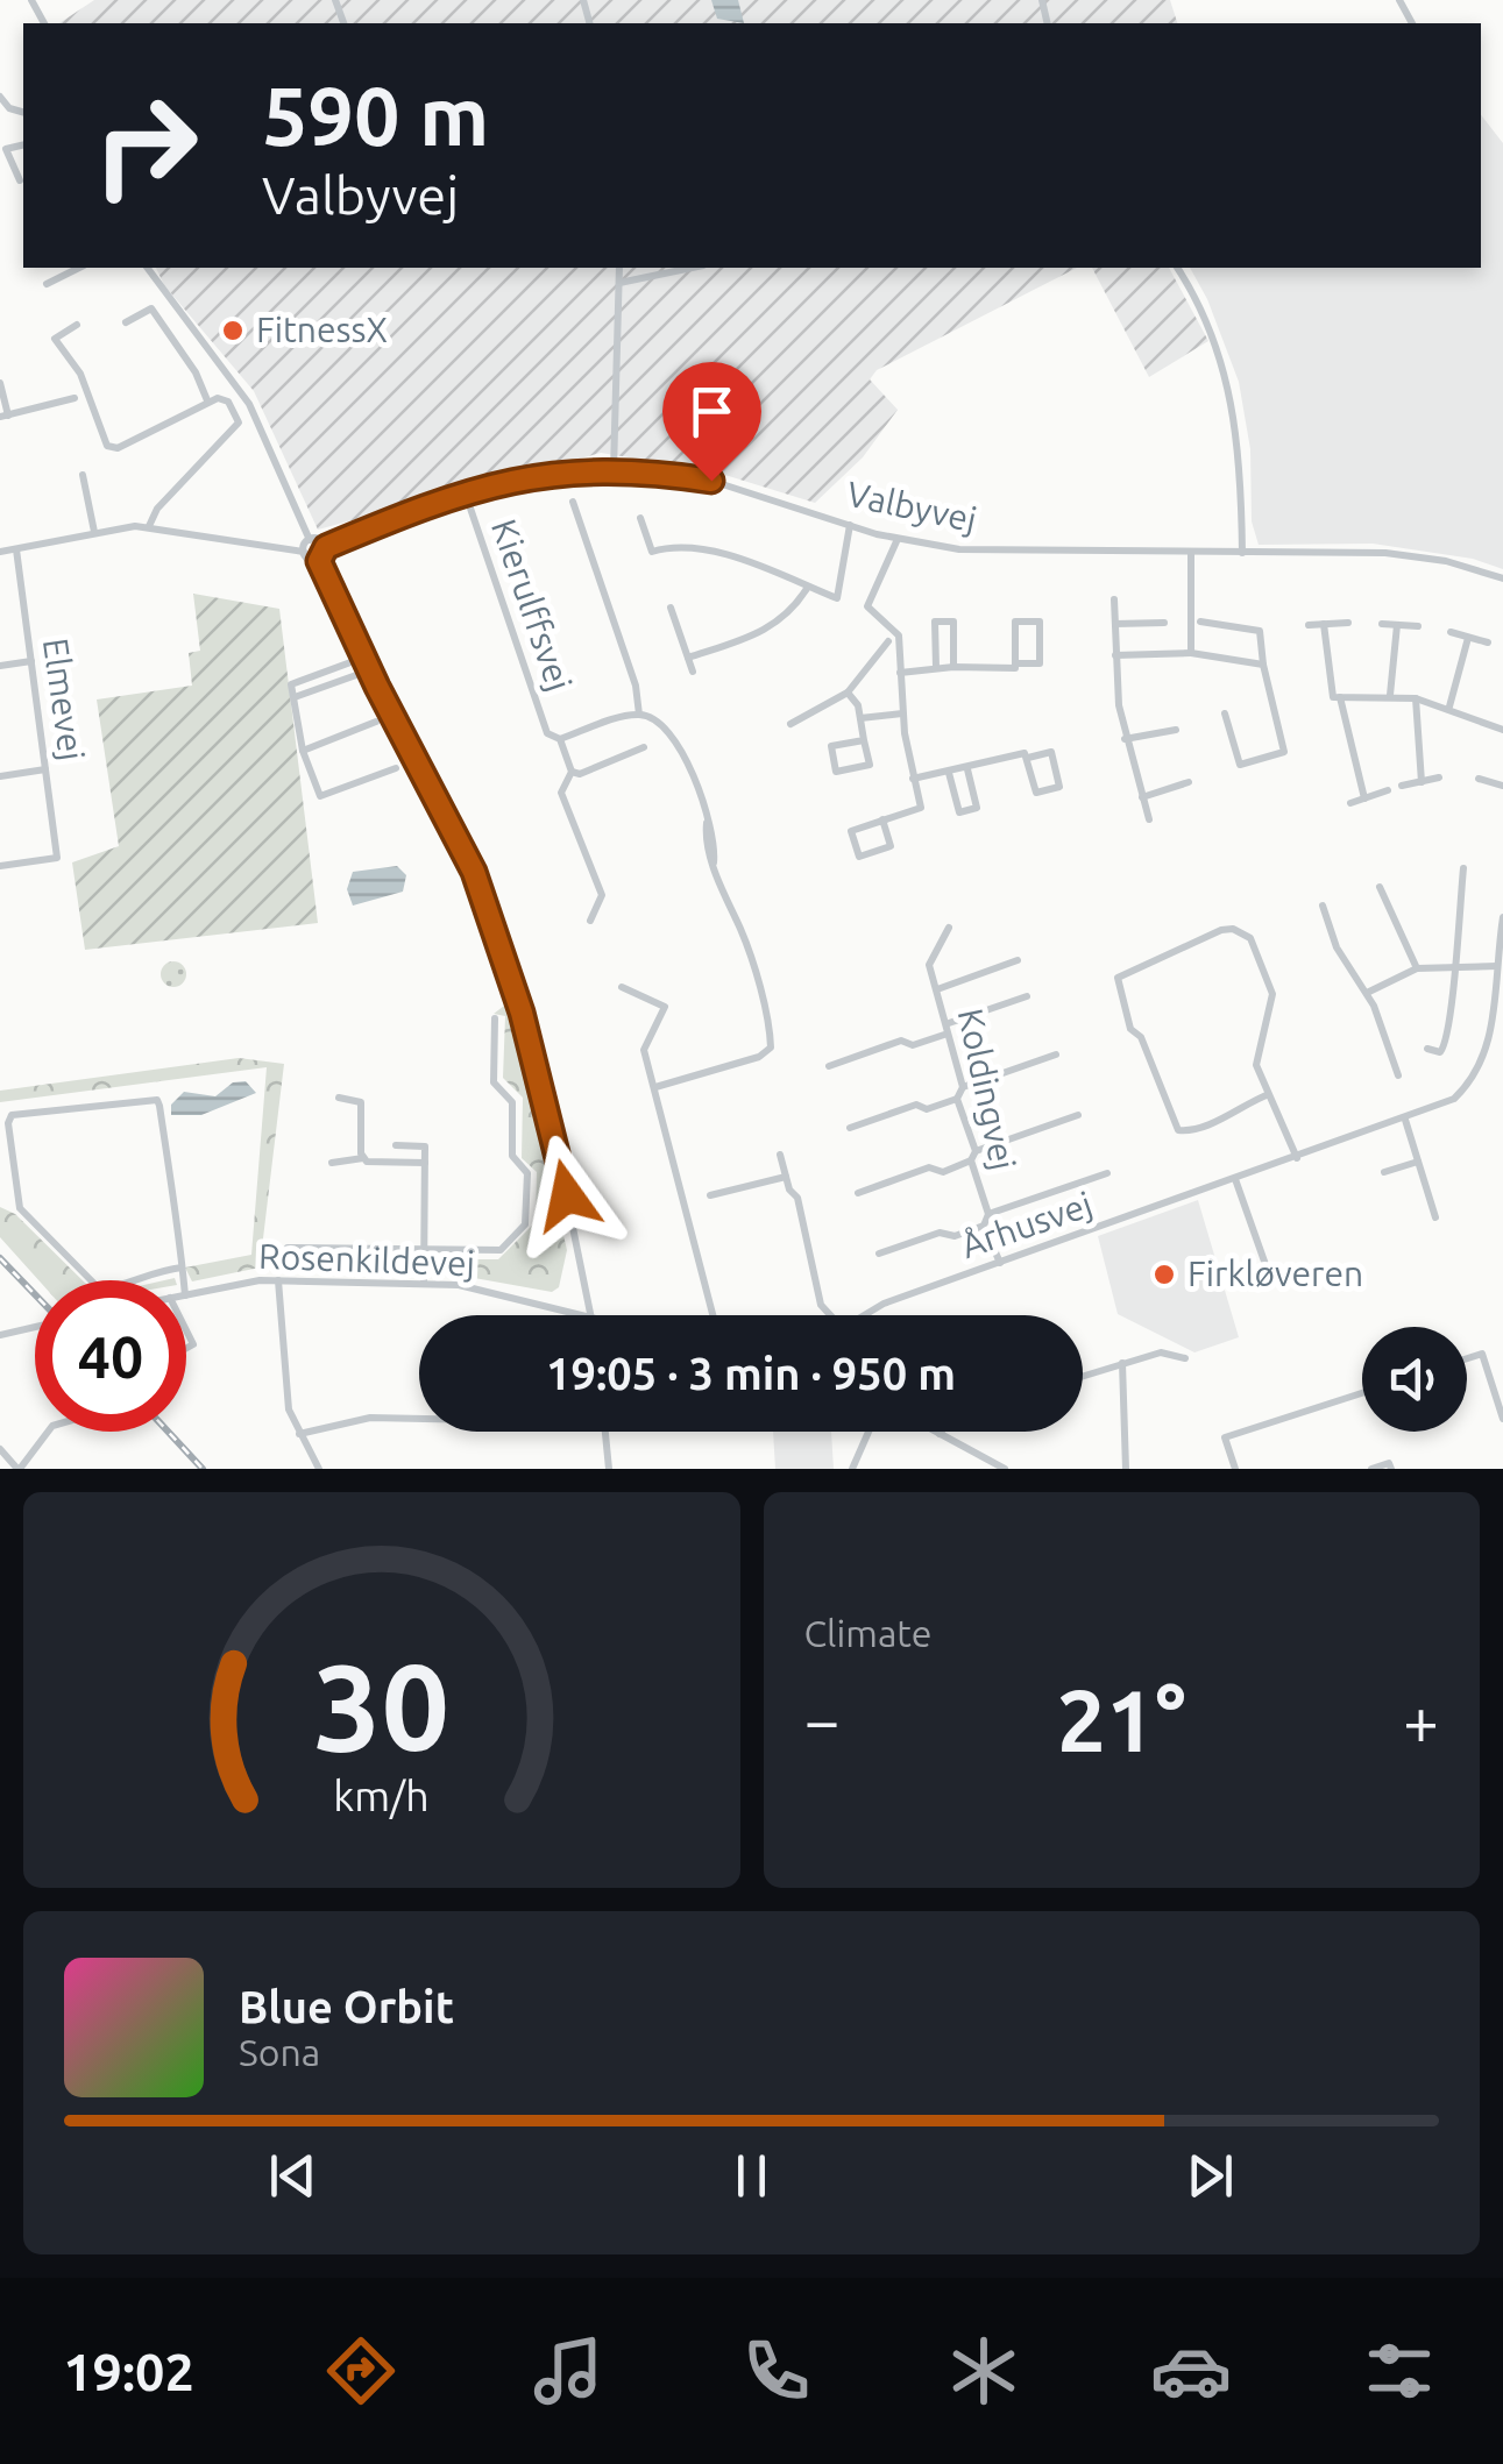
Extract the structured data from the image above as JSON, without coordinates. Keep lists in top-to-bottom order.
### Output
{
  "streets": {
    "street": [
      "Valbyvej",
      "Kierulffsvej",
      "Elmevej",
      "Koldingvej",
      "Århusvej",
      "Rosenkildevej"
    ]
  },
  "crossings": [
    ["Valbyvej", "Kierulffsvej"],
    ["Koldingvej", "Århusvej"]
  ],
  "places": ["FitnessX", "Firkløveren"],
  "page": {
    "turn": ["590 m", "Valbyvej"],
    "limit": "40",
    "trip": "19:05 · 3 min · 950 m",
    "tile": "Climate",
    "heat": ["−", "21°", "+"],
    "song": ["Blue Orbit", "Sona"],
    "tabs": "19:02",
    "gauge": ["30", "km/h"]
  }
}
